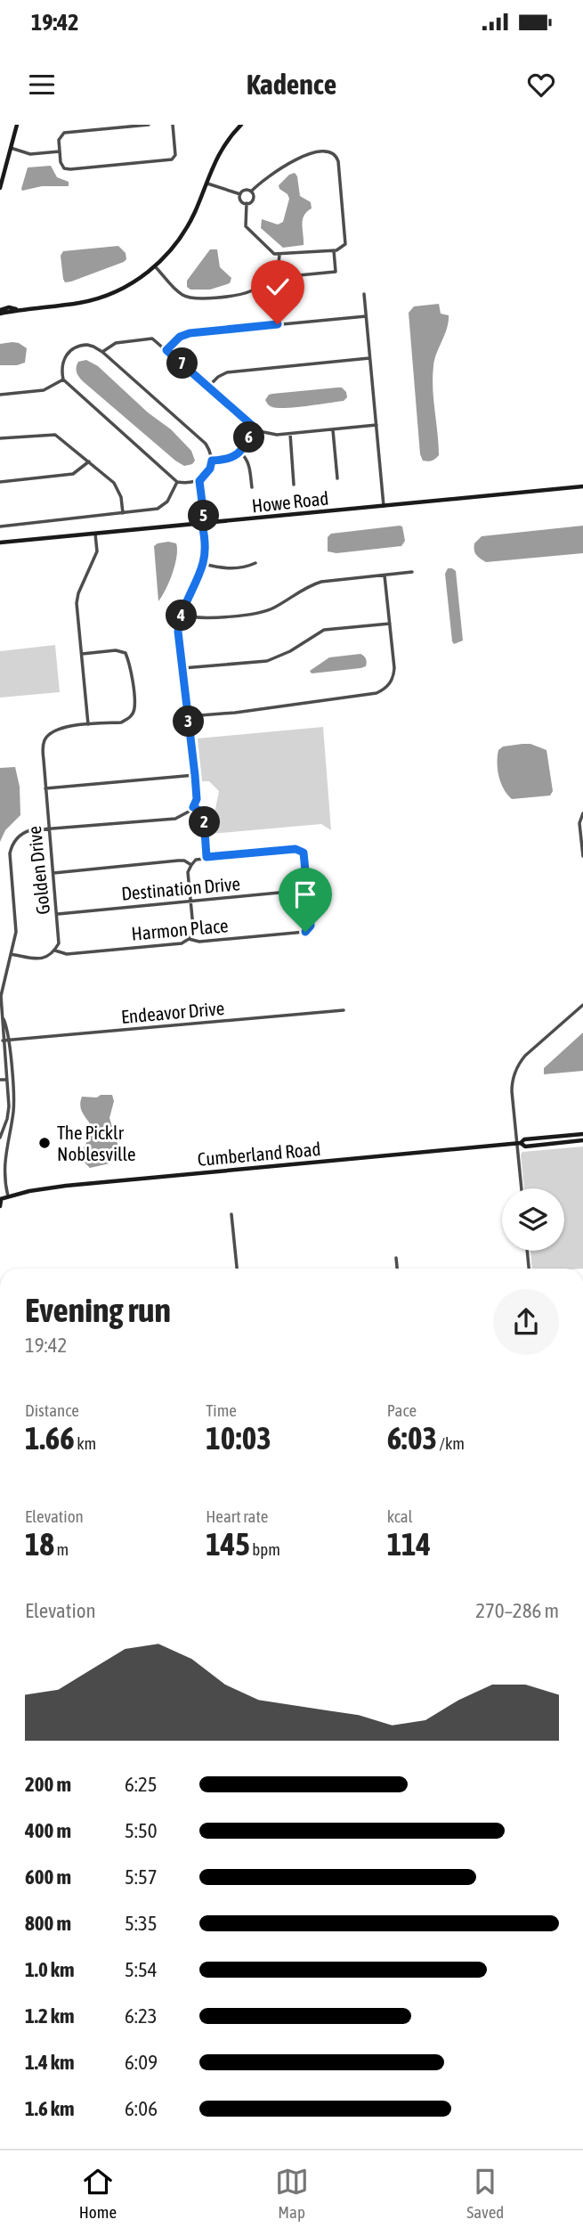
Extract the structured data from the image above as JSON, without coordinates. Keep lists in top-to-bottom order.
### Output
{
  "streets": {
    "street": [
      "Howe Road",
      "Golden Drive",
      "Destination Drive",
      "Harmon Place",
      "Endeavor Drive",
      "Cumberland Road"
    ]
  },
  "crossings": [
    ["Golden Drive", "Destination Drive"],
    ["Golden Drive", "Harmon Place"],
    ["Destination Drive", "Harmon Place"]
  ],
  "places": ["The Picklr Noblesville"],
  "page": {
    "status": "19:42",
    "header": "Kadence",
    "pins": [
      "7",
      "6",
      "5",
      "4",
      "3",
      "2"
    ],
    "heading": ["Evening run", "19:42"],
    "stats": [
      ["Distance", "1.66 km"],
      ["Time", "10:03"],
      ["Pace", "6:03 /km"],
      ["Elevation", "18 m"],
      ["Heart rate", "145 bpm"],
      ["kcal", "114"]
    ],
    "chart": ["Elevation", "270–286 m"],
    "list": [
      {
        "name": "200 m",
        "note": "6:25"
      },
      {
        "name": "400 m",
        "note": "5:50"
      },
      {
        "name": "600 m",
        "note": "5:57"
      },
      {
        "name": "800 m",
        "note": "5:35"
      },
      {
        "name": "1.0 km",
        "note": "5:54"
      },
      {
        "name": "1.2 km",
        "note": "6:23"
      },
      {
        "name": "1.4 km",
        "note": "6:09"
      },
      {
        "name": "1.6 km",
        "note": "6:06"
      }
    ],
    "tabs": ["Home", "Map", "Saved"]
  }
}
